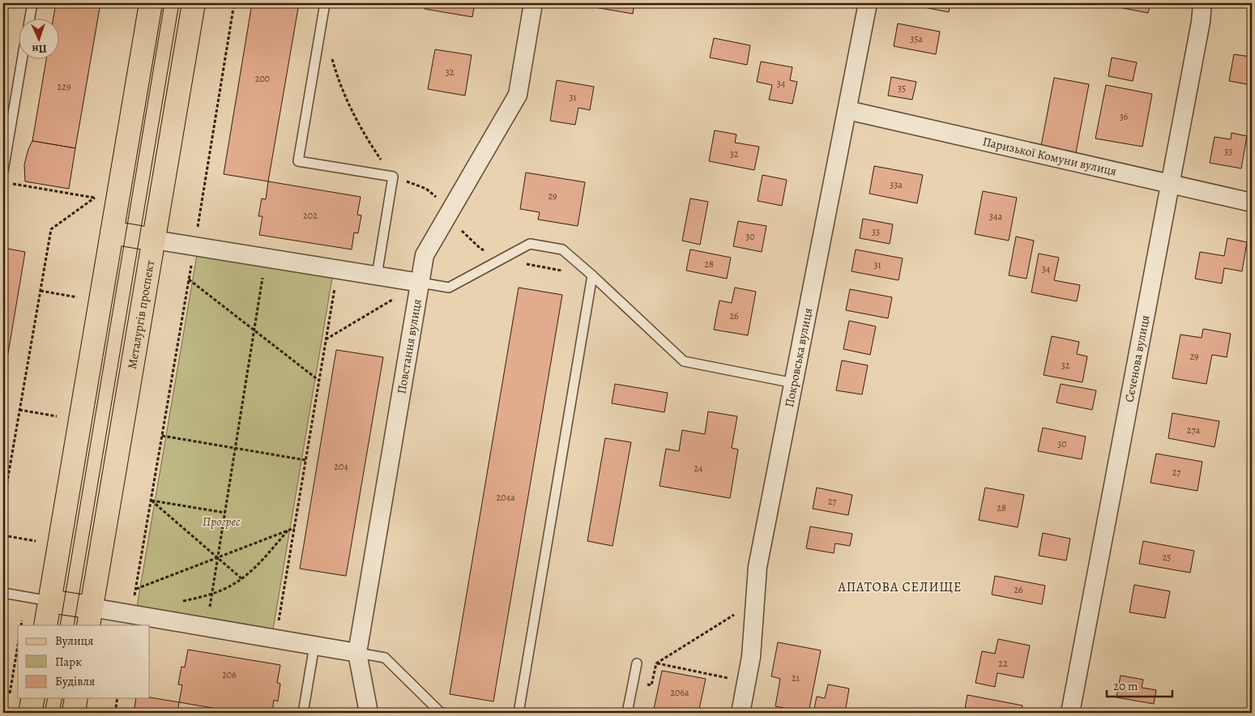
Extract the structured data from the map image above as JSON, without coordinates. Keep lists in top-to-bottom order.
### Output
{
  "streets": {
    "main road": ["Металургів проспект"],
    "street": [
      "Паризької Комуни вулиця",
      "Повстання вулиця",
      "Покровська вулиця",
      "Сєченова вулиця"
    ]
  },
  "crossings": [
    ["Паризької Комуни вулиця", "Покровська вулиця"],
    ["Паризької Комуни вулиця", "Сєченова вулиця"]
  ],
  "districts": ["АПАТОВА СЕЛИЩЕ"],
  "parks": ["Прогрес"],
  "house_numbers": [
    "35а",
    "32",
    "200",
    "34",
    "229",
    "35",
    "31",
    "36",
    "33",
    "32",
    "33а",
    "29",
    "202",
    "34а",
    "33",
    "30",
    "28",
    "31",
    "34",
    "26",
    "29",
    "32",
    "27а",
    "30",
    "204",
    "24",
    "27",
    "204а",
    "27",
    "28",
    "25",
    "26",
    "22",
    "206",
    "21",
    "206а"
  ],
  "legend": ["Вулиця", "Парк", "Будівля"],
  "scale_bar": "20 m",
  "north": "bottom"
}
